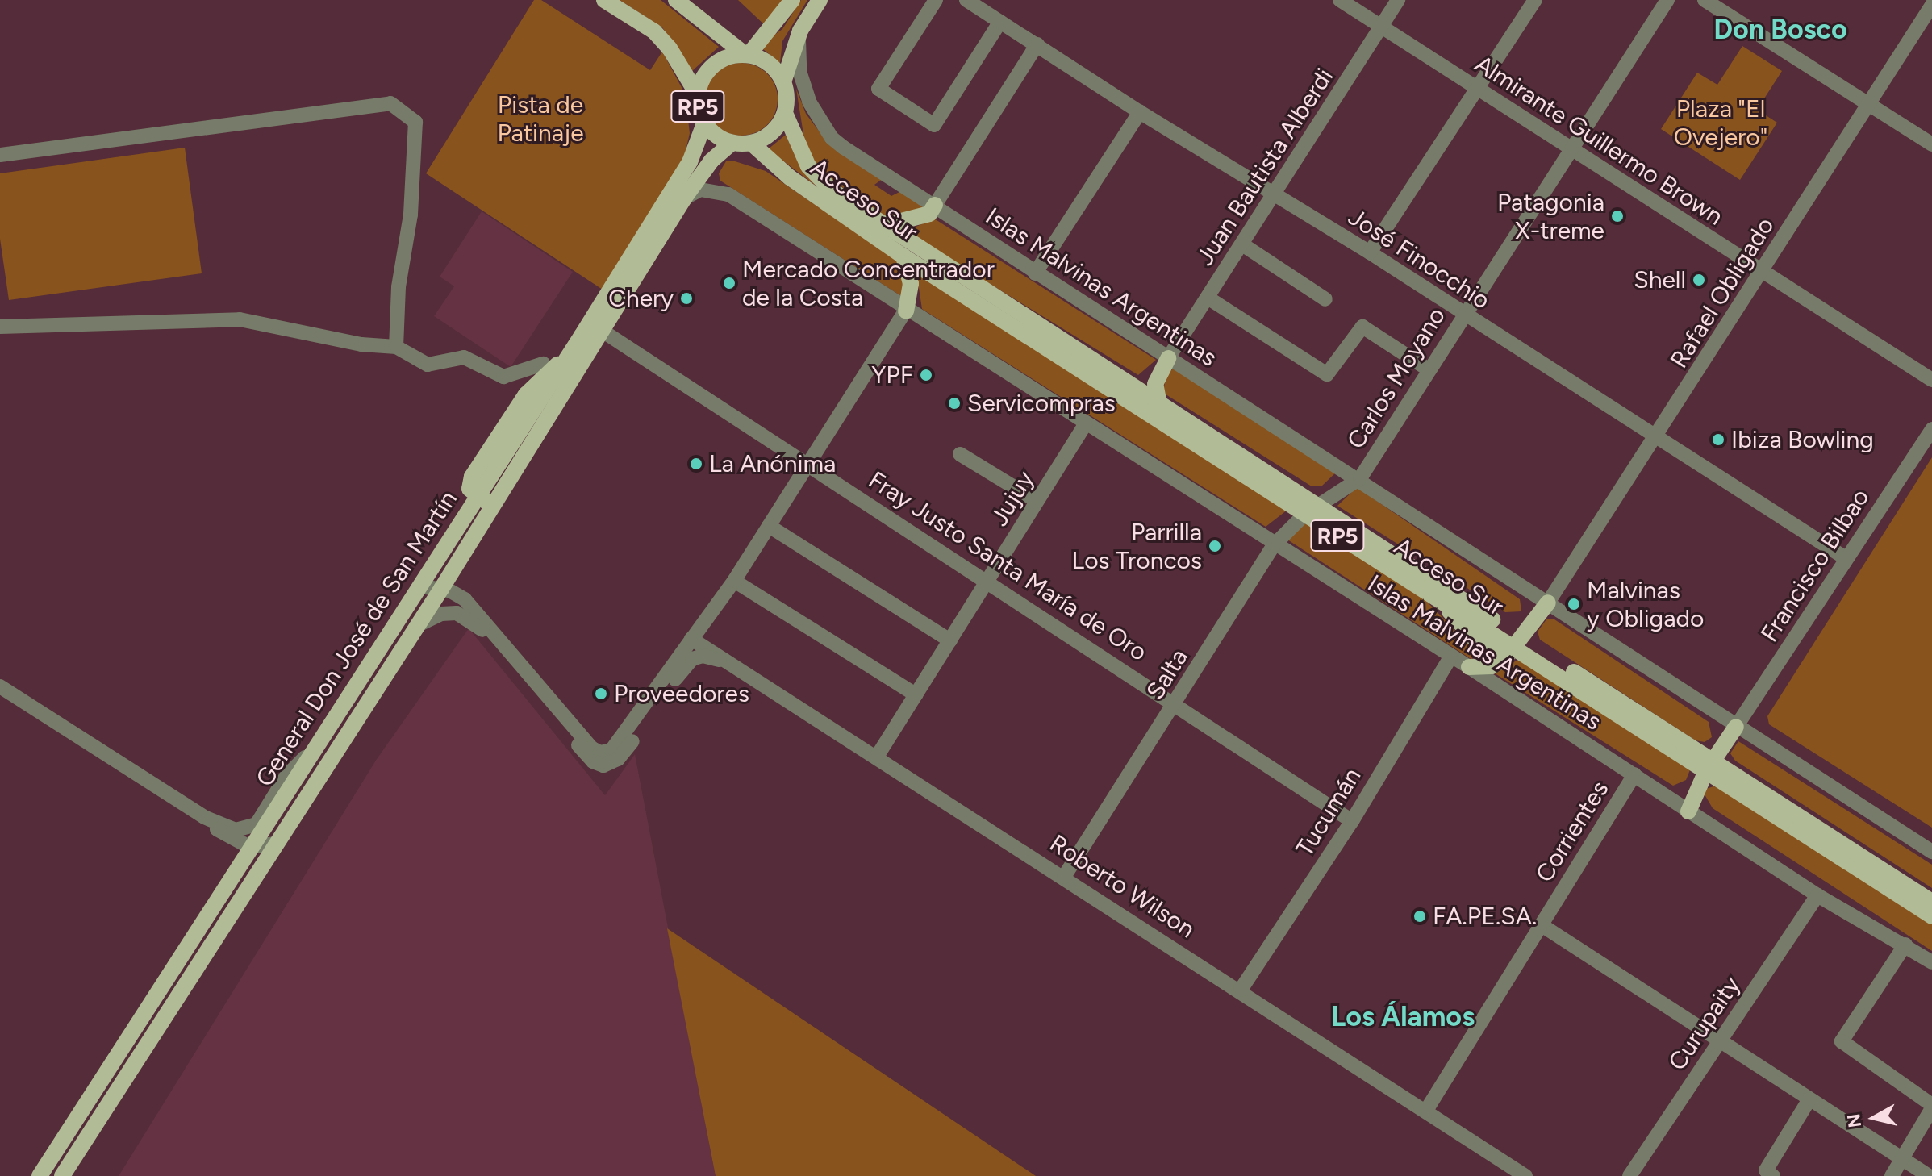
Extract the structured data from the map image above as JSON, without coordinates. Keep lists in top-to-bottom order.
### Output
{
  "streets": {
    "main road": ["RP5", "Acceso Sur", "General Don José de San Martín"],
    "street": [
      "Almirante Guillermo Brown",
      "Juan Bautista Alberdi",
      "José Finocchio",
      "Islas Malvinas Argentinas",
      "Rafael Obligado",
      "Carlos Moyano",
      "Jujuy",
      "Francisco Bilbao",
      "Fray Justo Santa María de Oro",
      "Salta",
      "Tucumán",
      "Corrientes",
      "Roberto Wilson",
      "Curupaity"
    ]
  },
  "crossings": [
    ["RP5", "Acceso Sur"],
    ["RP5", "General Don José de San Martín"],
    ["Almirante Guillermo Brown", "Juan Bautista Alberdi"],
    ["Almirante Guillermo Brown", "Rafael Obligado"],
    ["Almirante Guillermo Brown", "Carlos Moyano"],
    ["Juan Bautista Alberdi", "José Finocchio"],
    ["Juan Bautista Alberdi", "Islas Malvinas Argentinas"],
    ["Acceso Sur", "Carlos Moyano"],
    ["Acceso Sur", "General Don José de San Martín"],
    ["Acceso Sur", "Salta"],
    ["José Finocchio", "Rafael Obligado"],
    ["José Finocchio", "Carlos Moyano"],
    ["José Finocchio", "Francisco Bilbao"],
    ["Islas Malvinas Argentinas", "Rafael Obligado"],
    ["Islas Malvinas Argentinas", "Carlos Moyano"],
    ["Islas Malvinas Argentinas", "Jujuy"],
    ["Islas Malvinas Argentinas", "Francisco Bilbao"],
    ["Islas Malvinas Argentinas", "General Don José de San Martín"],
    ["Islas Malvinas Argentinas", "Salta"],
    ["Islas Malvinas Argentinas", "Tucumán"],
    ["Islas Malvinas Argentinas", "Corrientes"],
    ["Islas Malvinas Argentinas", "Curupaity"],
    ["Carlos Moyano", "Salta"],
    ["Jujuy", "Fray Justo Santa María de Oro"],
    ["Jujuy", "Roberto Wilson"],
    ["Fray Justo Santa María de Oro", "General Don José de San Martín"],
    ["Fray Justo Santa María de Oro", "Salta"],
    ["Fray Justo Santa María de Oro", "Tucumán"],
    ["Salta", "Roberto Wilson"],
    ["Tucumán", "Roberto Wilson"],
    ["Corrientes", "Roberto Wilson"]
  ],
  "districts": ["Don Bosco", "Los Álamos"],
  "parks": ["Pista de Patinaje", "Plaza \"El Ovejero\""],
  "places": [
    "Patagonia X-treme",
    "Shell",
    "Mercado Concentrador de la Costa",
    "Chery",
    "YPF",
    "Servicompras",
    "Ibiza Bowling",
    "La Anónima",
    "Parrilla Los Troncos",
    "Malvinas y Obligado",
    "Proveedores",
    "FA.PE.SA."
  ],
  "north": "left"
}
